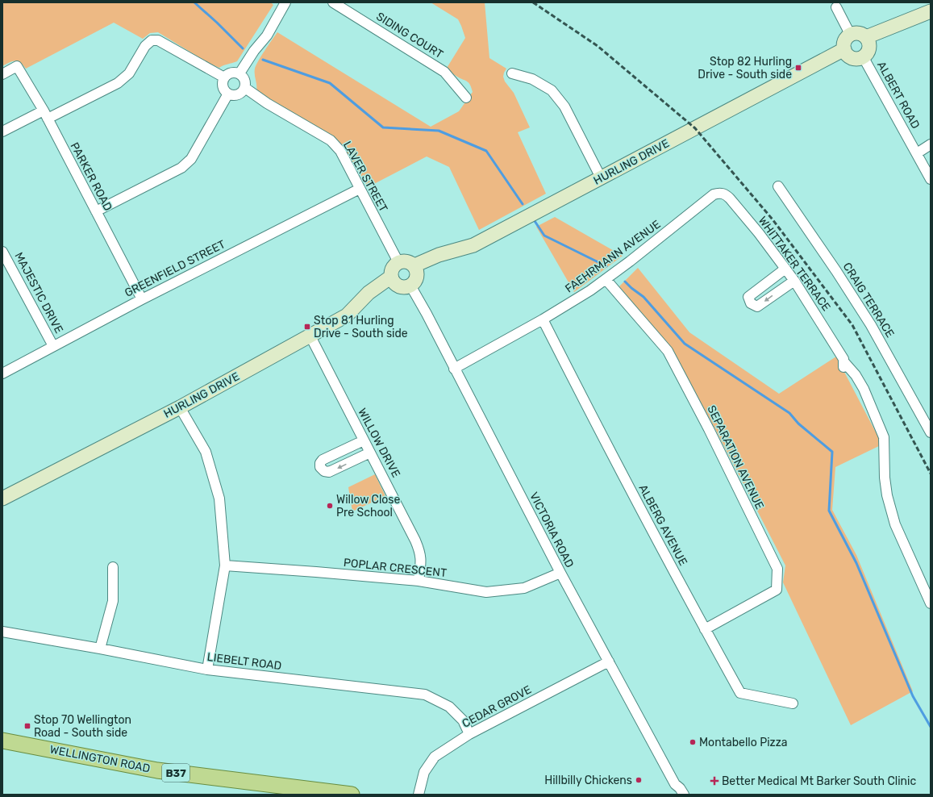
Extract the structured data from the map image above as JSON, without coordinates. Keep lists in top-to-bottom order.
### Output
{
  "streets": {
    "main road": ["WELLINGTON ROAD", "B37"],
    "street": [
      "SIDING COURT",
      "ALBERT ROAD",
      "HURLING DRIVE",
      "PARKER ROAD",
      "LAVER STREET",
      "FAEHRMANN AVENUE",
      "WHITTAKER TERRACE",
      "GREENFIELD STREET",
      "MAJESTIC DRIVE",
      "CRAIG TERRACE",
      "WILLOW DRIVE",
      "SEPARATION AVENUE",
      "ALBERG AVENUE",
      "VICTORIA ROAD",
      "POPLAR CRESCENT",
      "LIEBELT ROAD",
      "CEDAR GROVE"
    ]
  },
  "crossings": [
    ["ALBERT ROAD", "HURLING DRIVE"],
    ["HURLING DRIVE", "LAVER STREET"],
    ["HURLING DRIVE", "WILLOW DRIVE"],
    ["HURLING DRIVE", "VICTORIA ROAD"],
    ["PARKER ROAD", "GREENFIELD STREET"],
    ["LAVER STREET", "GREENFIELD STREET"],
    ["LAVER STREET", "VICTORIA ROAD"],
    ["FAEHRMANN AVENUE", "WHITTAKER TERRACE"],
    ["FAEHRMANN AVENUE", "SEPARATION AVENUE"],
    ["FAEHRMANN AVENUE", "ALBERG AVENUE"],
    ["FAEHRMANN AVENUE", "VICTORIA ROAD"],
    ["GREENFIELD STREET", "MAJESTIC DRIVE"],
    ["WILLOW DRIVE", "POPLAR CRESCENT"],
    ["SEPARATION AVENUE", "ALBERG AVENUE"],
    ["VICTORIA ROAD", "POPLAR CRESCENT"],
    ["VICTORIA ROAD", "CEDAR GROVE"],
    ["LIEBELT ROAD", "CEDAR GROVE"]
  ],
  "places": {
    "transit": ["Stop 82 Hurling Drive - South side", "Stop 81 Hurling Drive - South side", "Stop 70 Wellington Road - South side"],
    "other": ["Willow Close Pre School", "Montabello Pizza", "Hillbilly Chickens"],
    "health": ["Better Medical Mt Barker South Clinic"]
  }
}
